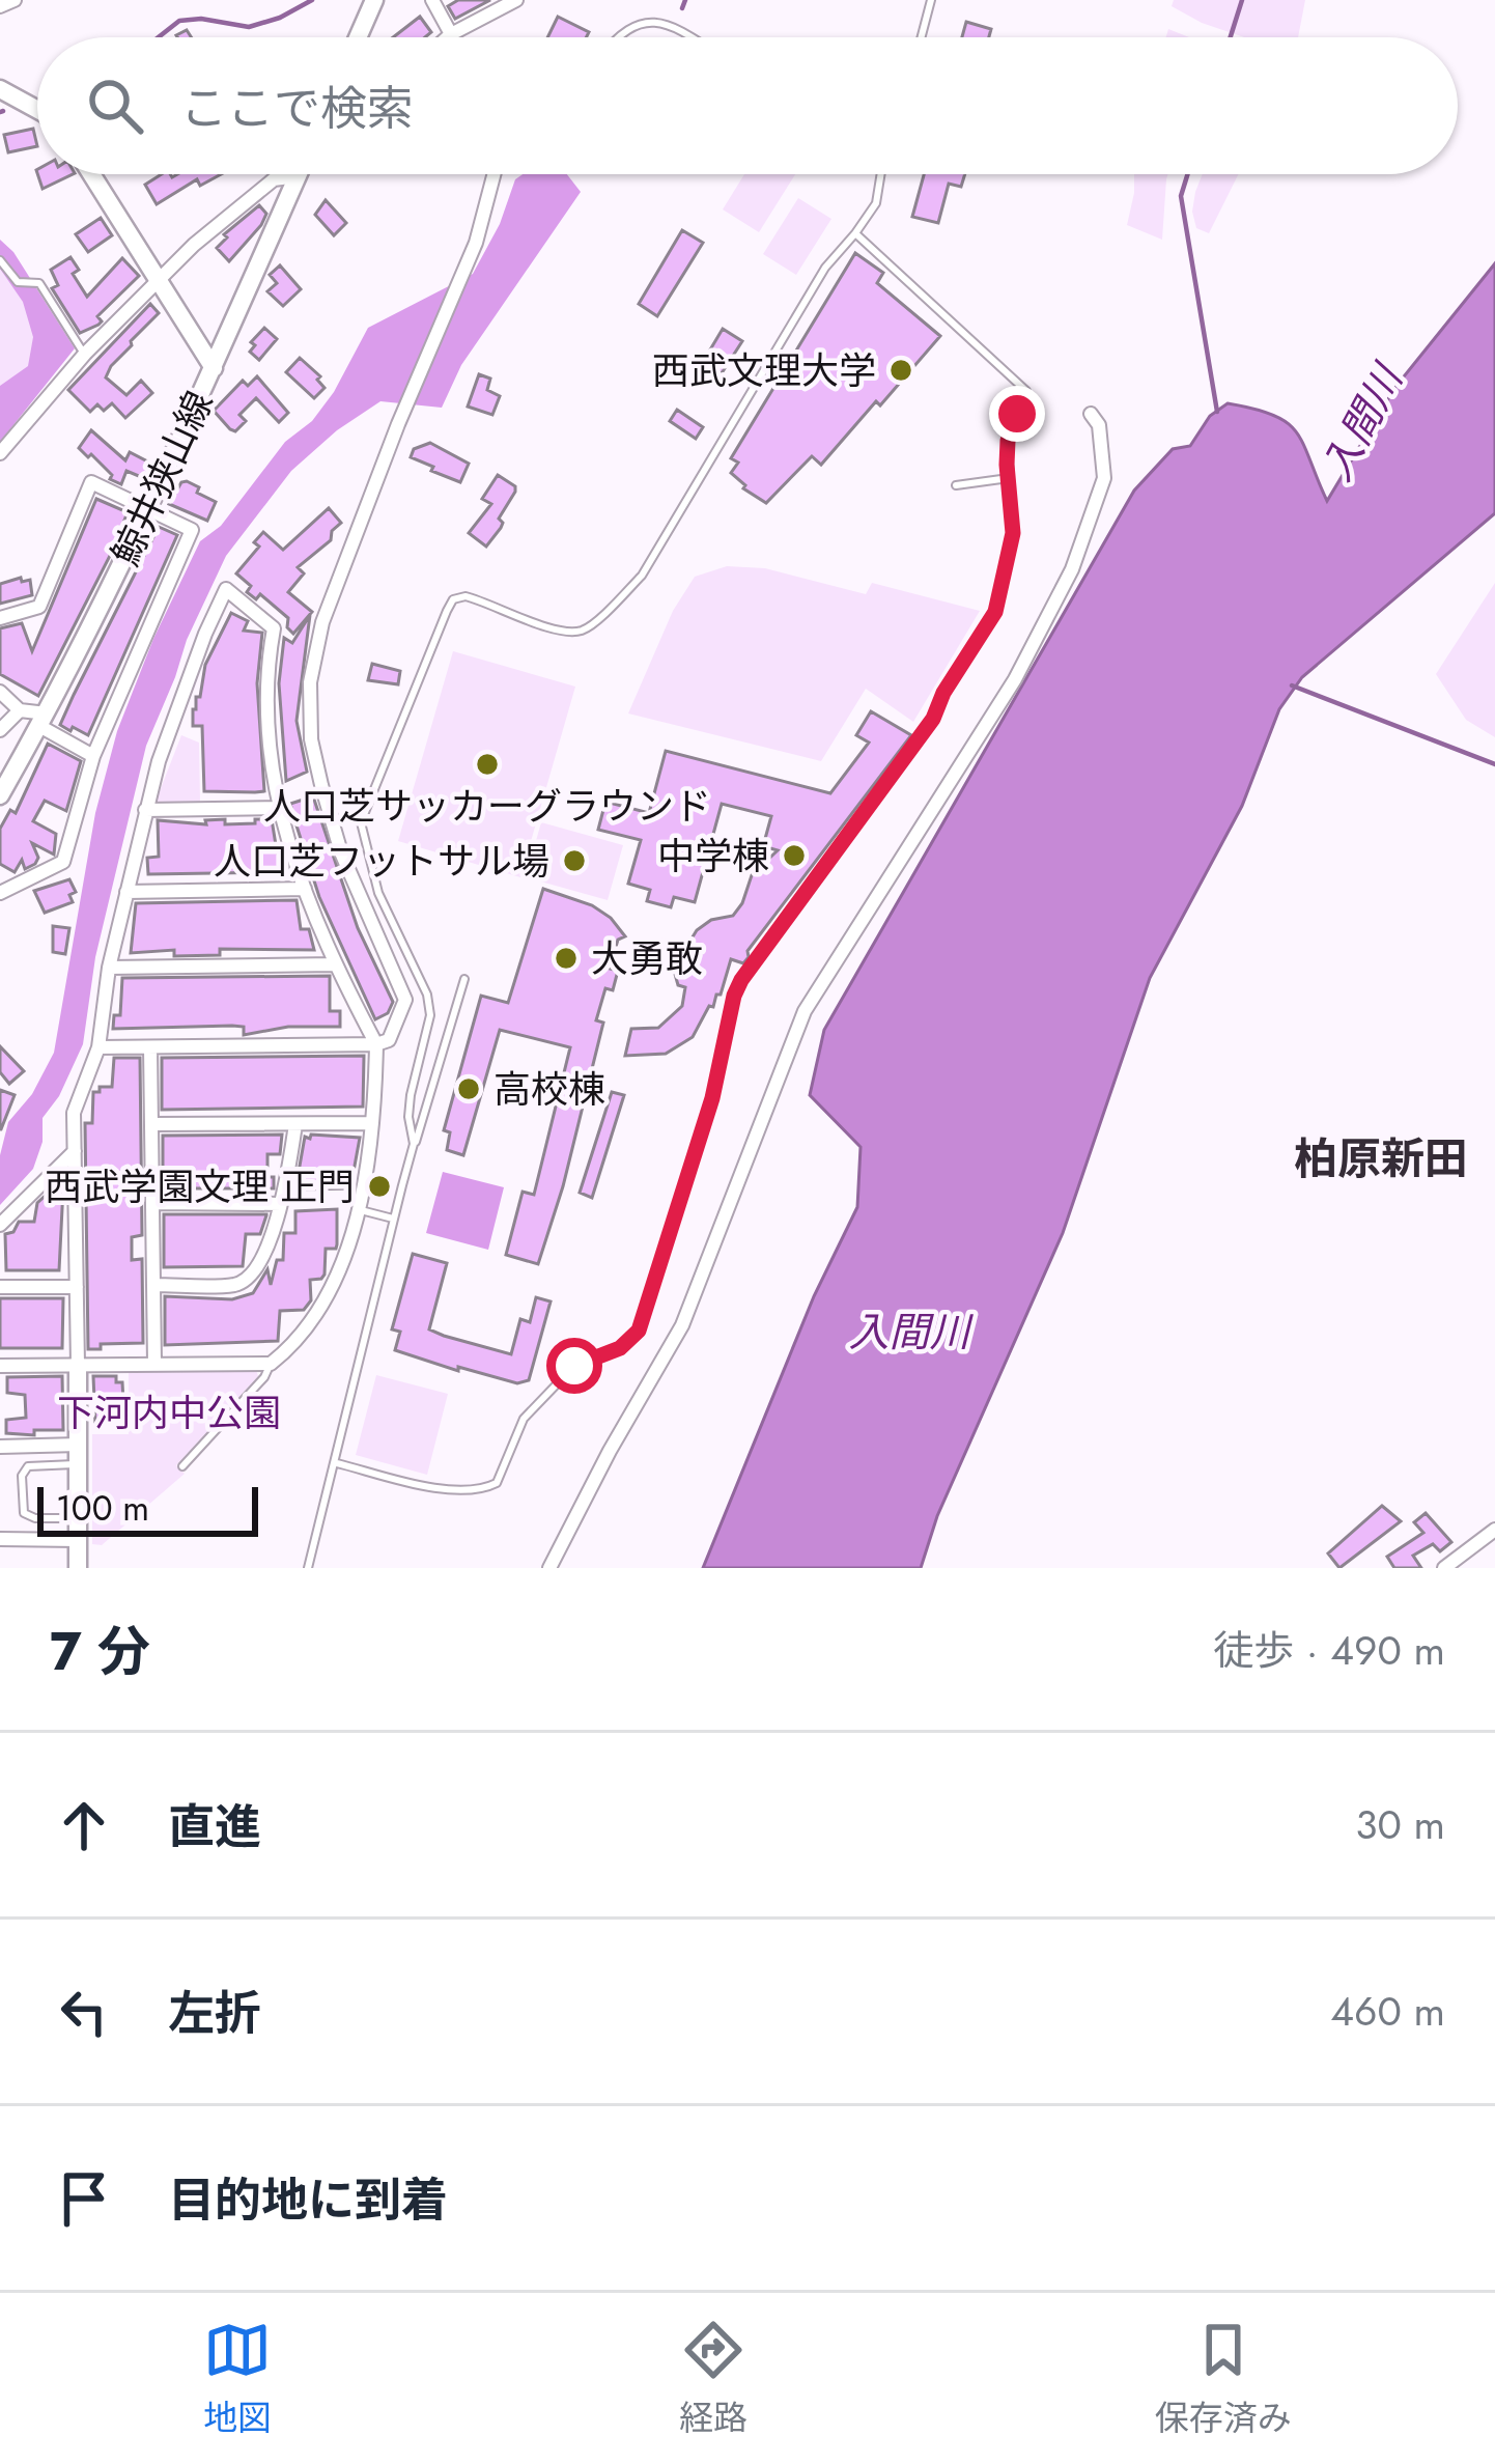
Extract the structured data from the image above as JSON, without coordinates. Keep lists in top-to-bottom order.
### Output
{
  "streets": {
    "main road": ["鯨井狭山線"]
  },
  "districts": ["柏原新田"],
  "water": ["入間川"],
  "parks": ["下河内中公園"],
  "places": [
    "西武文理大学",
    "人口芝サッカーグラウンド",
    "中学棟",
    "人口芝フットサル場",
    "大勇敢",
    "高校棟",
    "西武学園文理 正門"
  ],
  "scale_bar": "100 m",
  "page": {
    "search": "ここで検索",
    "scale": "100 m",
    "heading": ["7 分", "徒歩 · 490 m"],
    "list": [
      ["直進", "30 m"],
      ["左折", "460 m"],
      "目的地に到着"
    ],
    "nav": ["地図", "経路", "保存済み"]
  }
}
